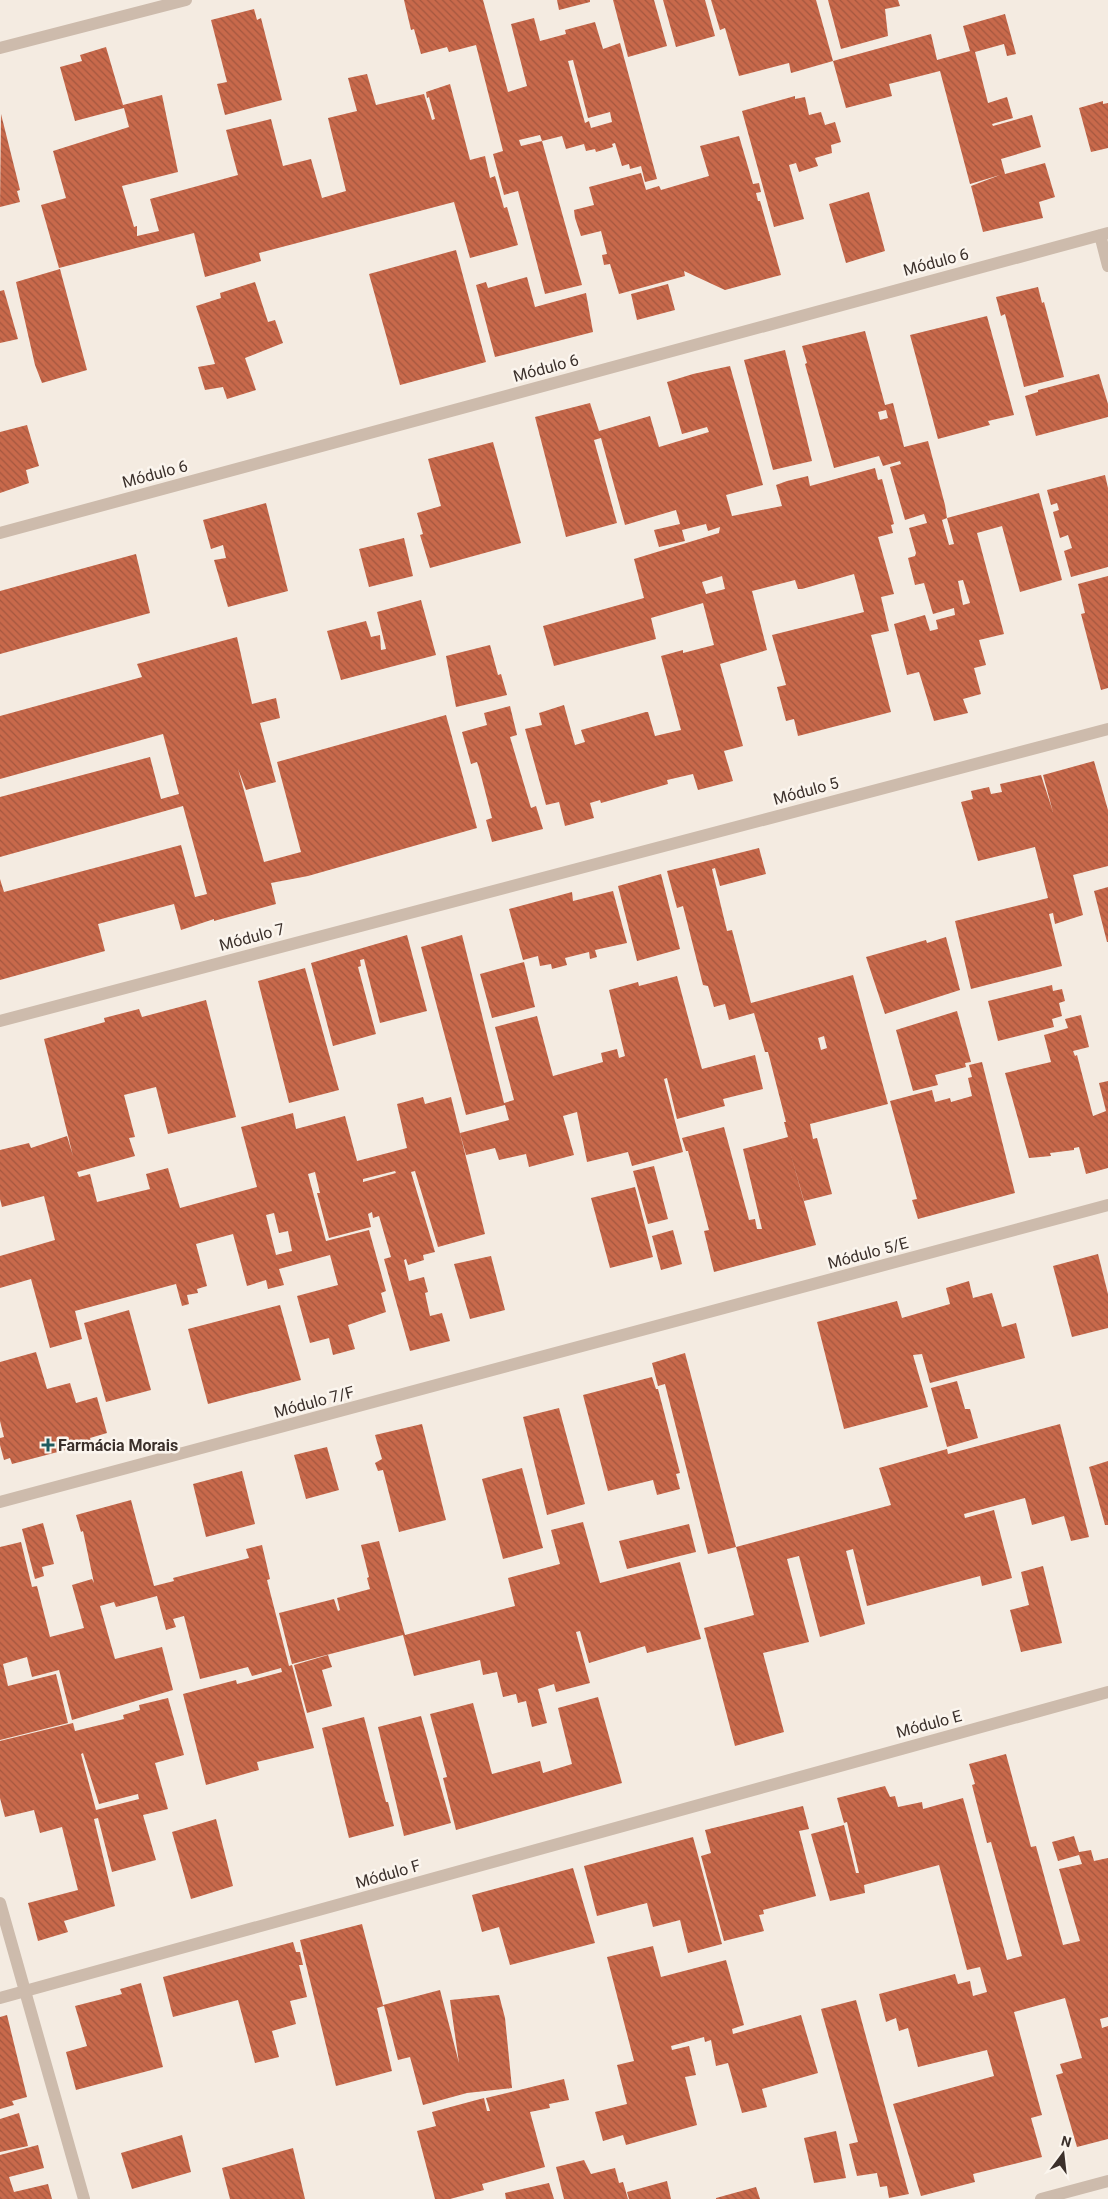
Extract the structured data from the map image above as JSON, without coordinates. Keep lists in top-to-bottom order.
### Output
{
  "streets": {
    "street": [
      "Módulo 6",
      "Módulo 5",
      "Módulo 7",
      "Módulo 5/E",
      "Módulo 7/F",
      "Módulo E",
      "Módulo F"
    ]
  },
  "crossings": [
    ["Módulo 5", "Módulo 7"],
    ["Módulo 5/E", "Módulo 7/F"],
    ["Módulo E", "Módulo F"]
  ],
  "places": {
    "health": ["Farmácia Morais"]
  },
  "north": "top"
}
